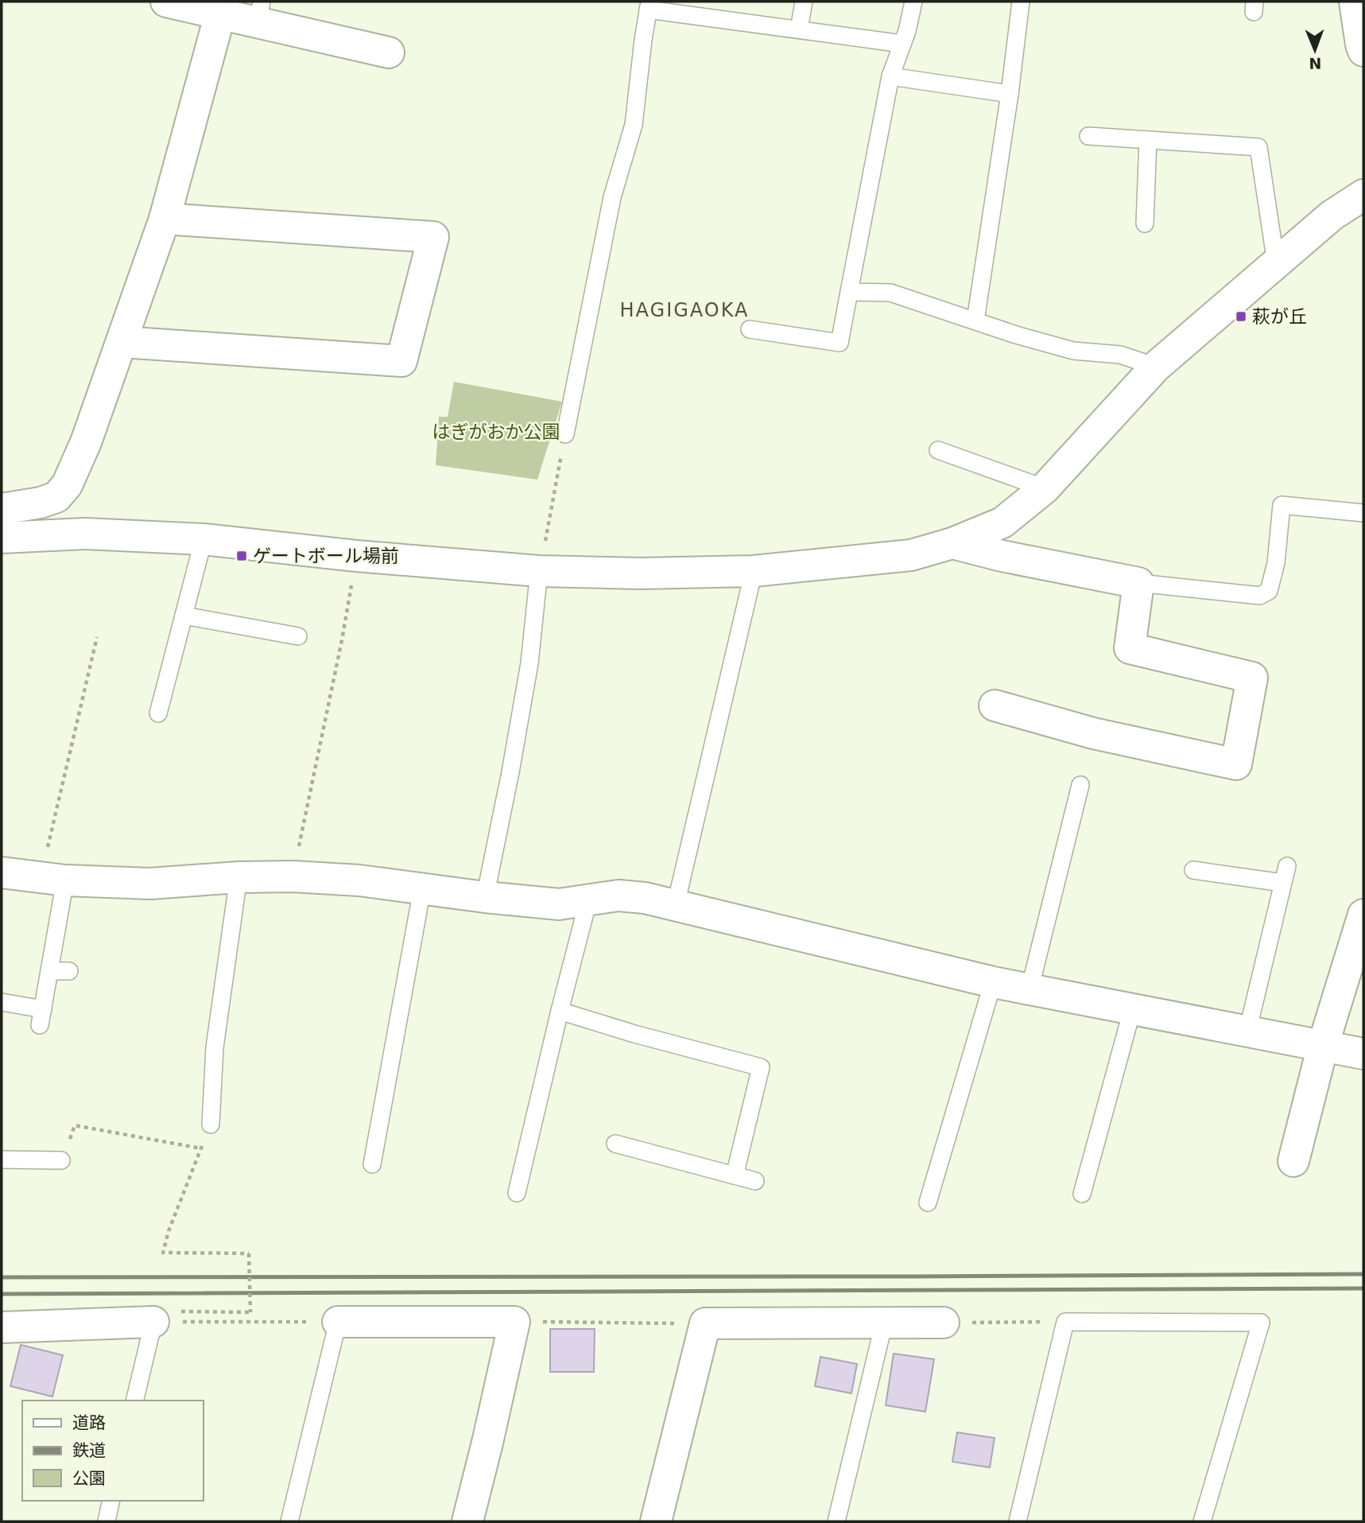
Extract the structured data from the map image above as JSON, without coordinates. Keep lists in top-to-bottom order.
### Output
{
  "districts": ["HAGIGAOKA"],
  "parks": ["はぎがおか公園"],
  "places": {
    "transit": ["萩が丘", "ゲートボール場前"]
  },
  "legend": ["道路", "鉄道", "公園"],
  "north": "bottom"
}
